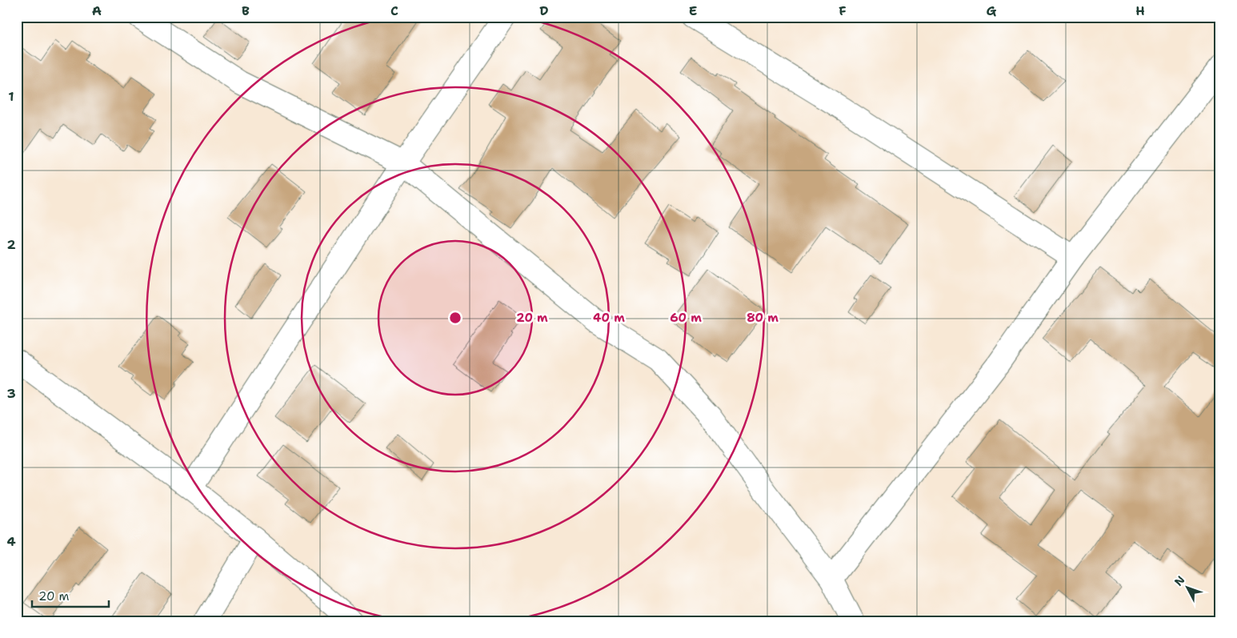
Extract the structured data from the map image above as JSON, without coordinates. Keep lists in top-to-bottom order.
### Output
{
  "scale_bar": "20 m",
  "north": "top left",
  "grid": {
    "columns": [
      "A",
      "B",
      "C",
      "D",
      "E",
      "F",
      "G",
      "H"
    ],
    "rows": [
      "1",
      "2",
      "3",
      "4"
    ]
  },
  "rings": [
    "20 m",
    "40 m",
    "60 m",
    "80 m"
  ]
}
